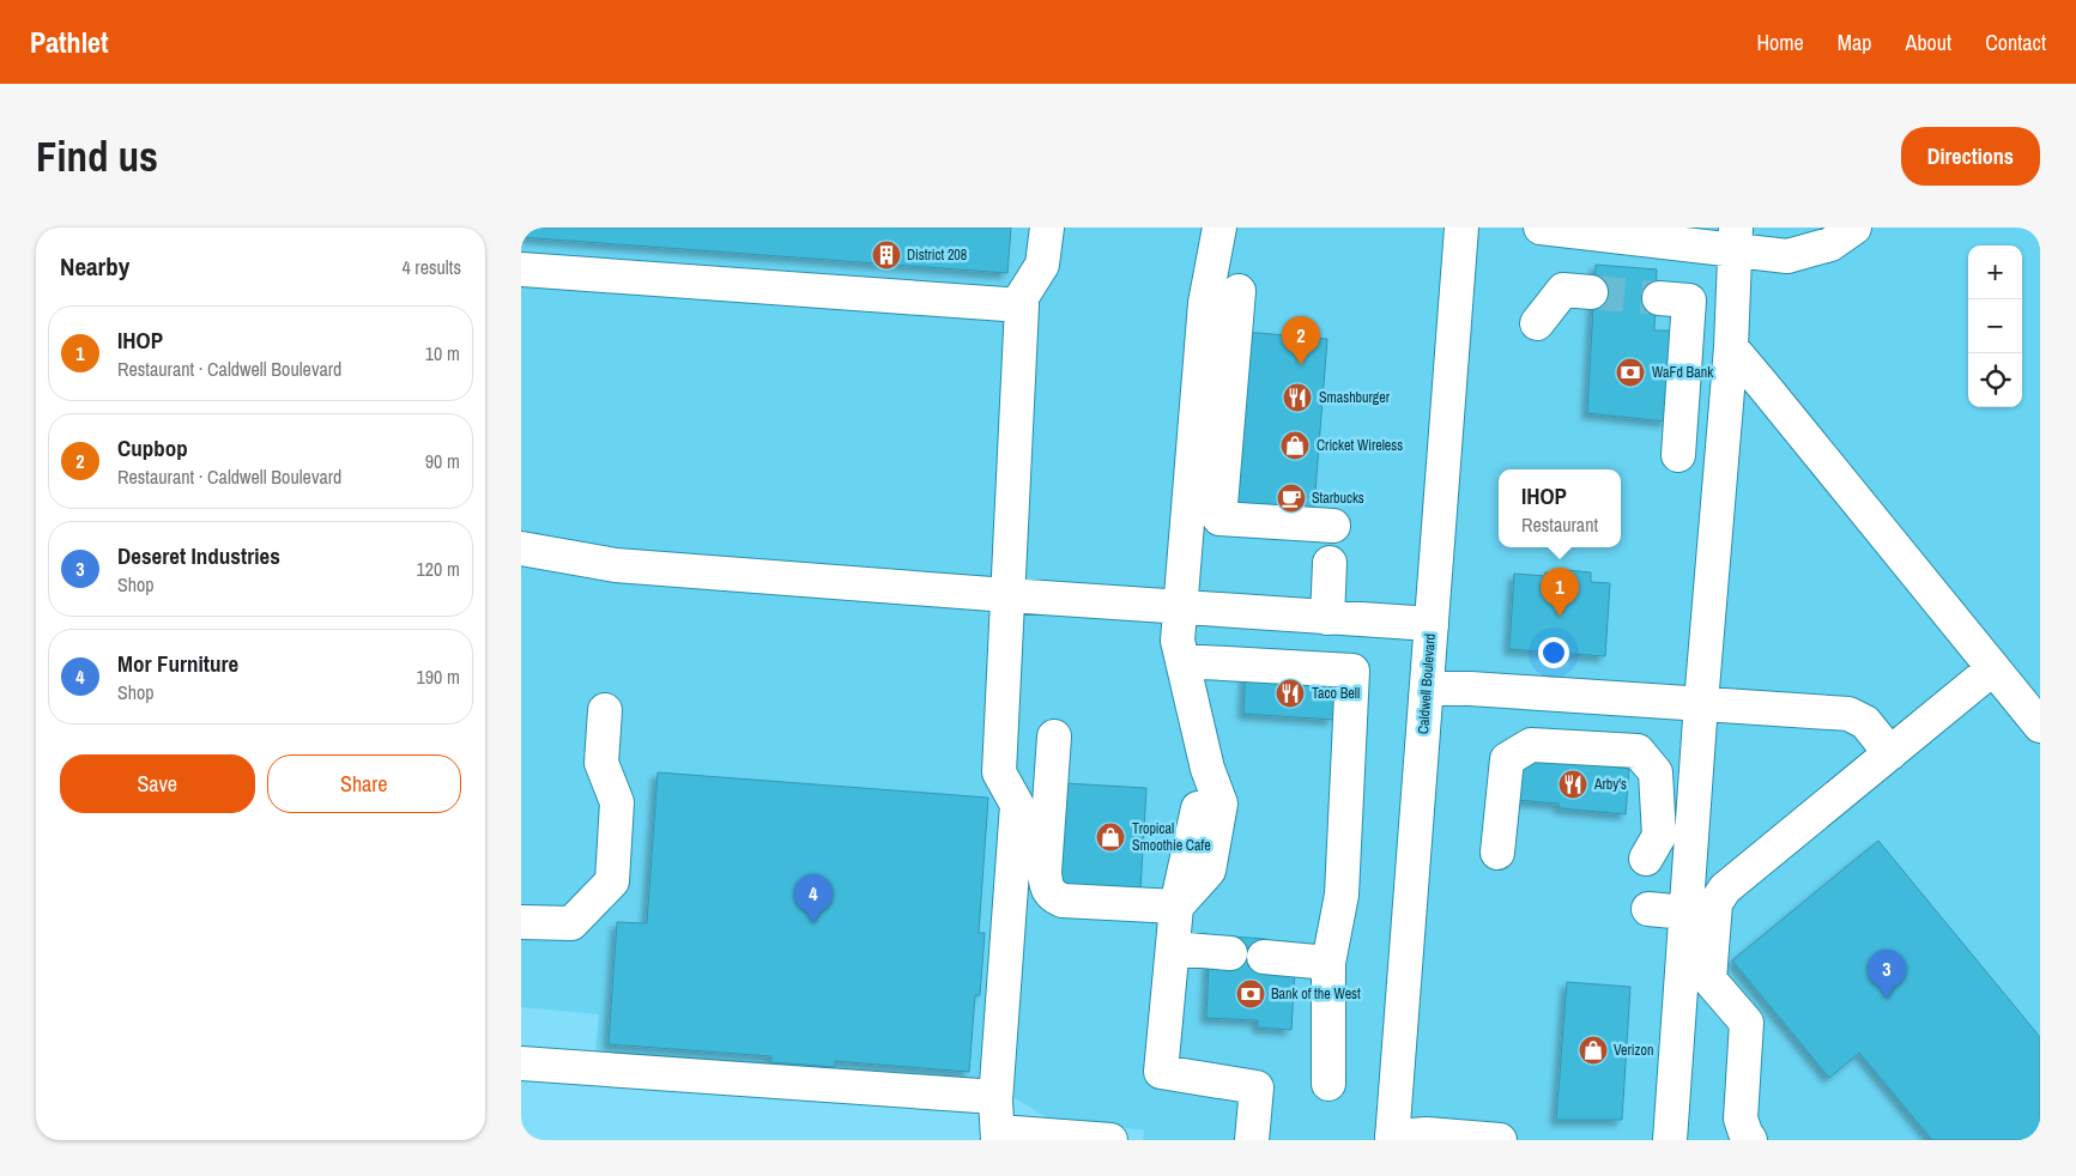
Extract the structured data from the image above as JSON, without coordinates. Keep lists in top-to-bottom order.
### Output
{
  "streets": {
    "main road": ["Caldwell Boulevard"]
  },
  "places": {
    "building": ["District 208"],
    "bank": ["WaFd Bank", "Bank of the West"],
    "restaurant": ["Smashburger", "Taco Bell", "Arby's"],
    "shop": ["Cricket Wireless", "Tropical Smoothie Cafe", "Verizon"],
    "cafe": ["Starbucks"]
  },
  "page": {
    "header": "Pathlet",
    "nav": [
      "Home",
      "Map",
      "About",
      "Contact"
    ],
    "buttons": [
      "Directions",
      ["Save", "Share"]
    ],
    "title": "Find us",
    "heading": ["Nearby", "4 results"],
    "map_buttons": ["+", "−"],
    "list": [
      {
        "mark": "1",
        "name": "IHOP",
        "note": "Restaurant · Caldwell Boulevard",
        "value": "10 m"
      },
      {
        "mark": "2",
        "name": "Cupbop",
        "note": "Restaurant · Caldwell Boulevard",
        "value": "90 m"
      },
      {
        "mark": "3",
        "name": "Deseret Industries",
        "note": "Shop",
        "value": "120 m"
      },
      {
        "mark": "4",
        "name": "Mor Furniture",
        "note": "Shop",
        "value": "190 m"
      }
    ],
    "pins": [
      "2",
      "1",
      "4",
      "3"
    ],
    "popup": ["IHOP", "Restaurant"]
  }
}
